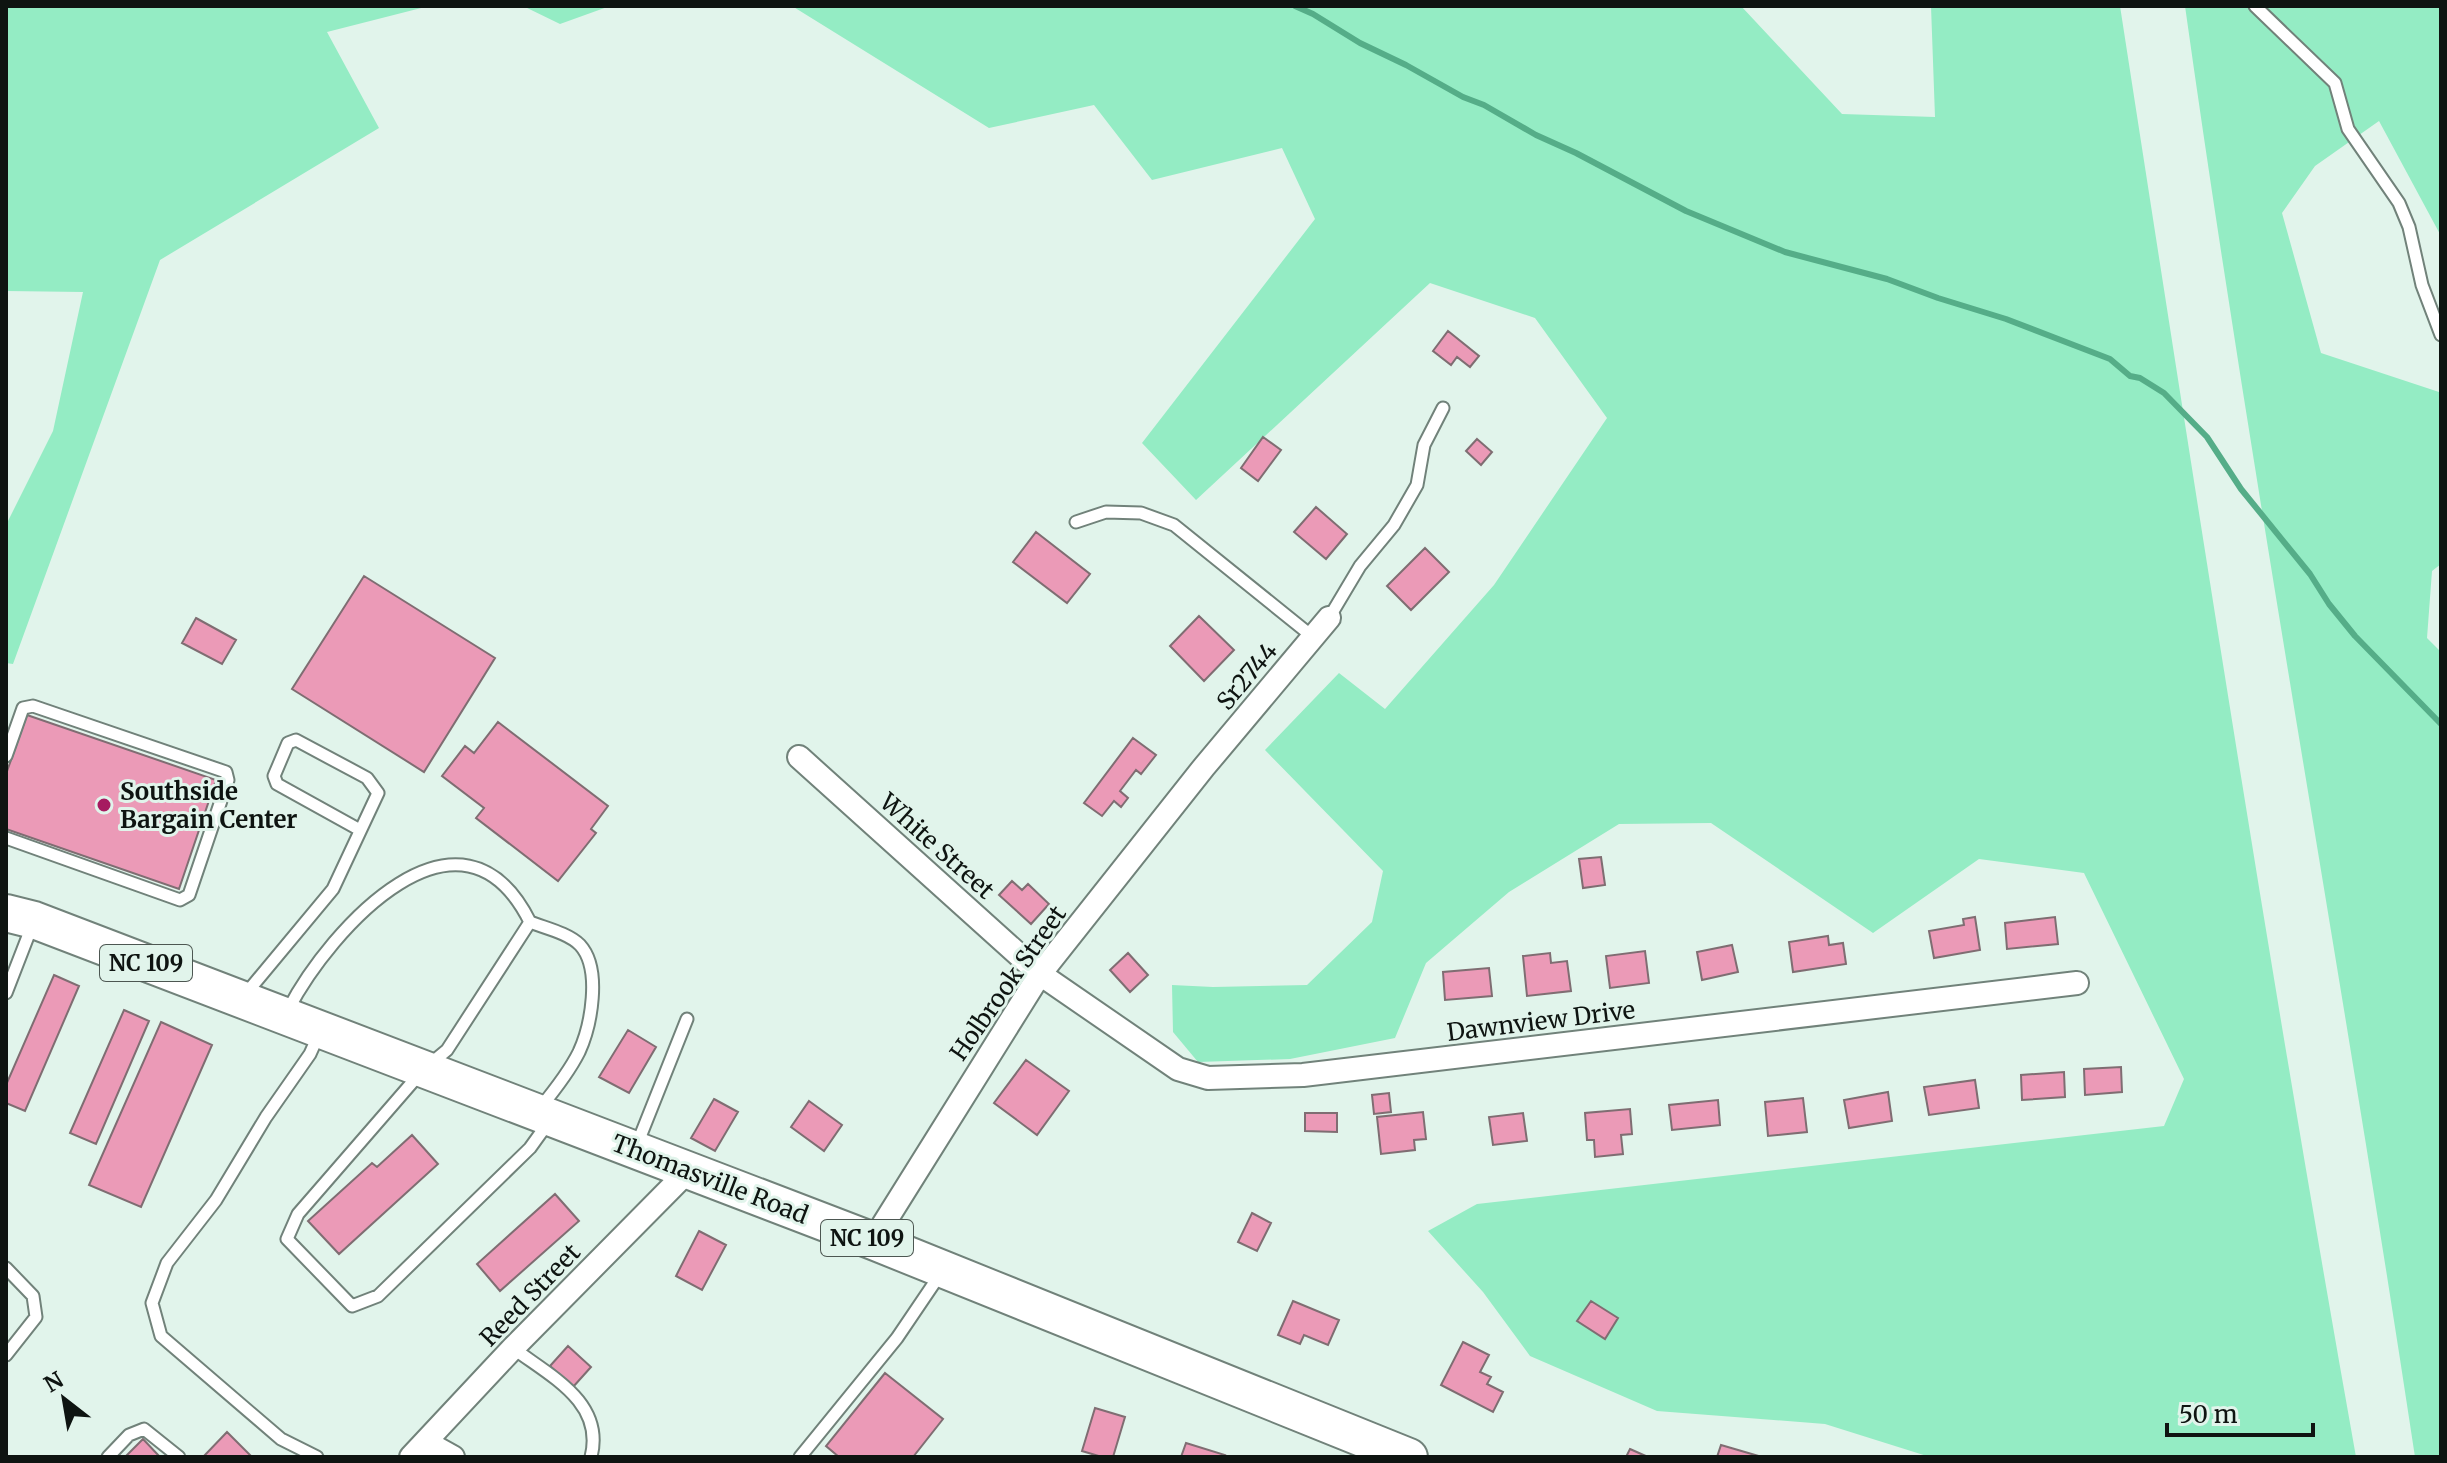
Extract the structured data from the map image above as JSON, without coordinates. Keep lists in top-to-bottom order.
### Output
{
  "streets": {
    "main road": ["NC 109", "Thomasville Road"],
    "street": [
      "Sr2744",
      "White Street",
      "Holbrook Street",
      "Dawnview Drive",
      "Reed Street"
    ]
  },
  "crossings": [
    ["Sr2744", "Holbrook Street"],
    ["White Street", "Holbrook Street"],
    ["White Street", "Dawnview Drive"],
    ["Holbrook Street", "Dawnview Drive"],
    ["Holbrook Street", "Thomasville Road"],
    ["Thomasville Road", "Reed Street"]
  ],
  "places": ["Southside Bargain Center"],
  "scale_bar": "50 m",
  "north": "top left"
}
